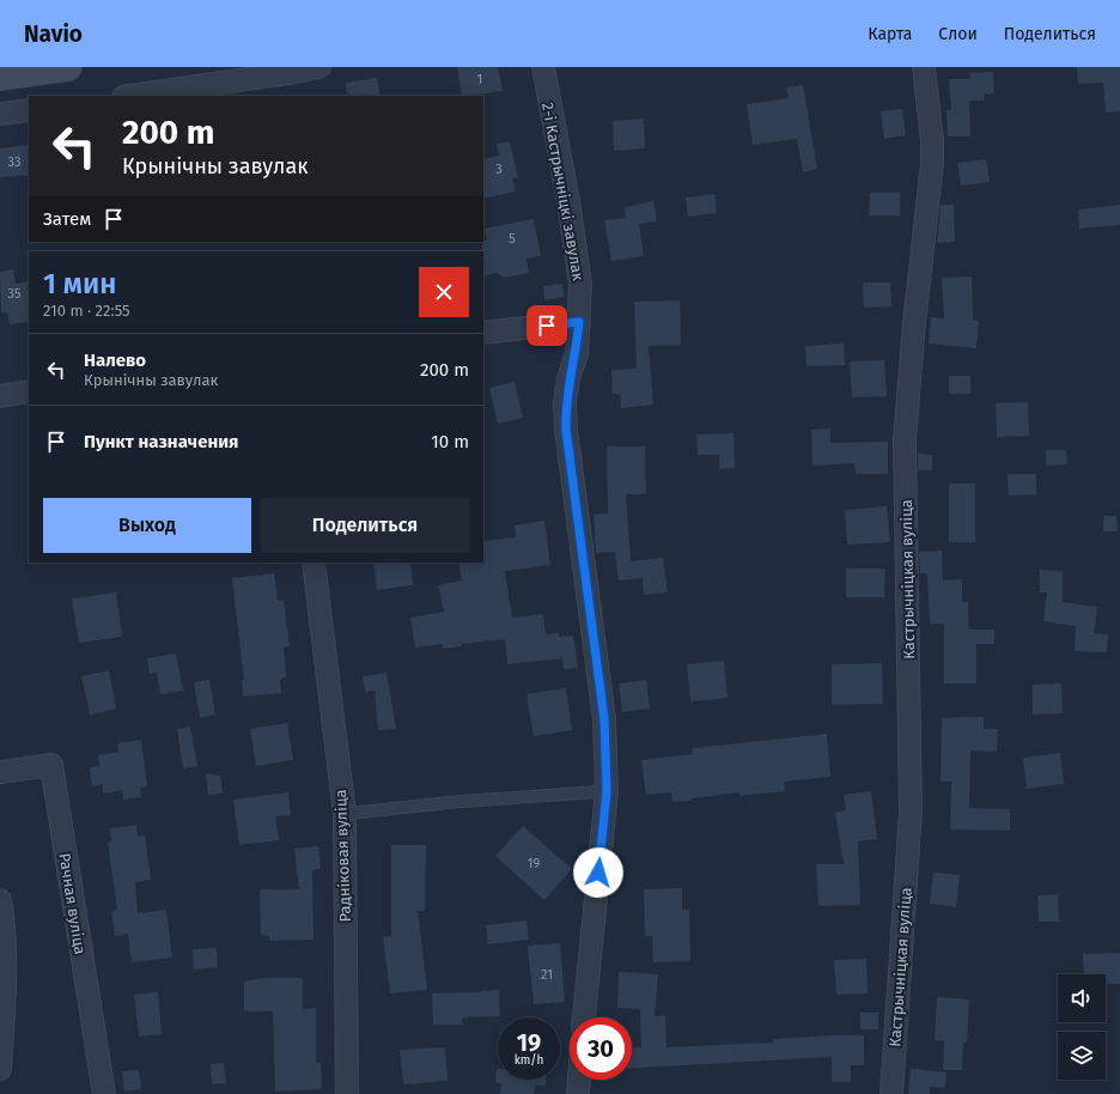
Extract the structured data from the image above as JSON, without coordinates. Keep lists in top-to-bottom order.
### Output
{
  "streets": {
    "street": [
      "2-і Кастрычніцкі завулак",
      "Кастрычніцкая вуліца",
      "Радніковая вуліца",
      "Рачная вуліца"
    ]
  },
  "house_numbers": [
    "1",
    "33",
    "3",
    "5",
    "35",
    "19",
    "21"
  ],
  "page": {
    "header": "Navio",
    "nav": ["Карта", "Слои", "Поделиться"],
    "turn": ["200 m", "Крынічны завулак"],
    "then": "Затем",
    "heading": ["1 мин", "210 m · 22:55"],
    "list": [
      {
        "name": "Налево",
        "note": "Крынічны завулак",
        "value": "200 m"
      },
      {
        "name": "Пункт назначения",
        "value": "10 m"
      }
    ],
    "buttons": ["Выход", "Поделиться"],
    "speed": "19 km/h",
    "limit": "30"
  }
}
